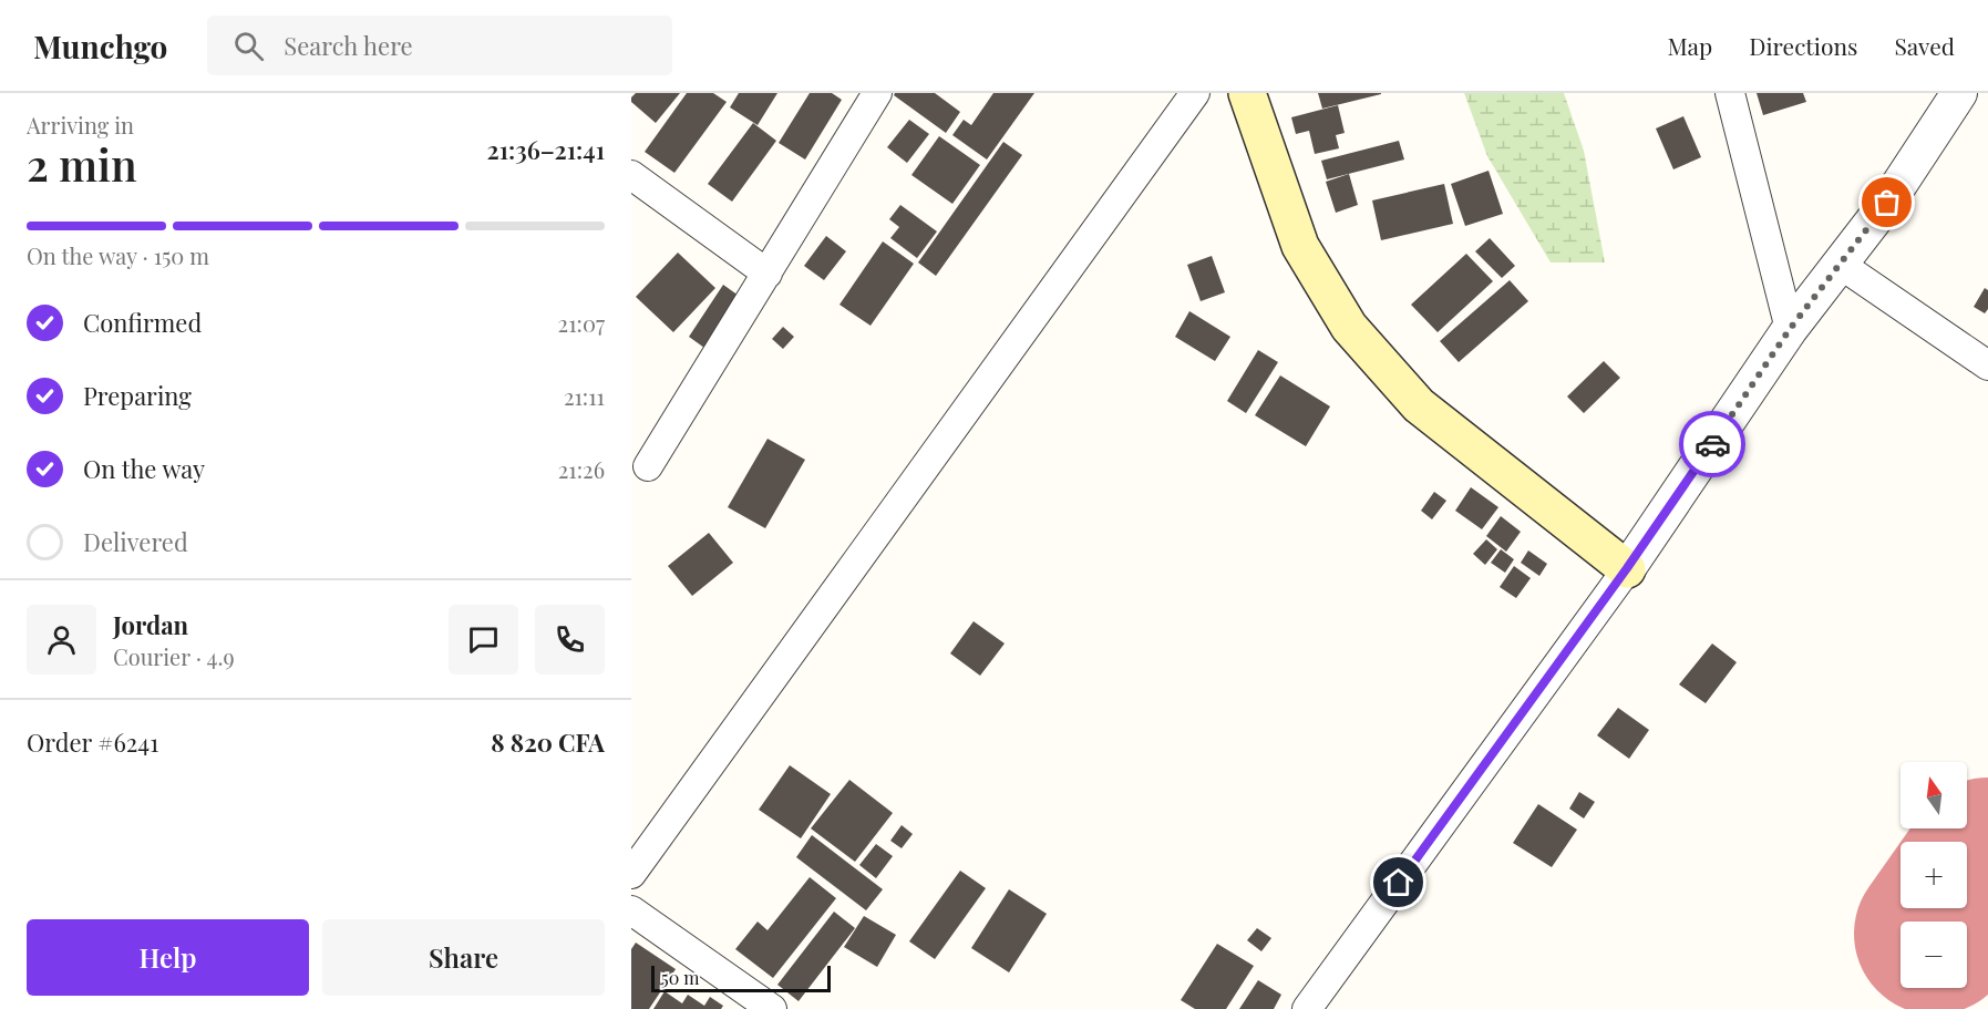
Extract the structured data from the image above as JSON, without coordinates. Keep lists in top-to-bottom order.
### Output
{
  "scale_bar": "50 m",
  "north": "top",
  "page": {
    "header": "Munchgo",
    "search": "Search here",
    "nav": ["Map", "Directions", "Saved"],
    "heading": ["2 min", "Arriving in", "21:36–21:41"],
    "panel": [
      "Jordan",
      "Courier · 4.9",
      "Order #6241",
      "8 820 CFA"
    ],
    "bar": "On the way · 150 m",
    "list": [
      ["Confirmed", "21:07"],
      ["Preparing", "21:11"],
      ["On the way", "21:26"],
      "Delivered"
    ],
    "map_buttons": ["+", "−"],
    "buttons": ["Help", "Share"],
    "scale": "50 m"
  }
}
